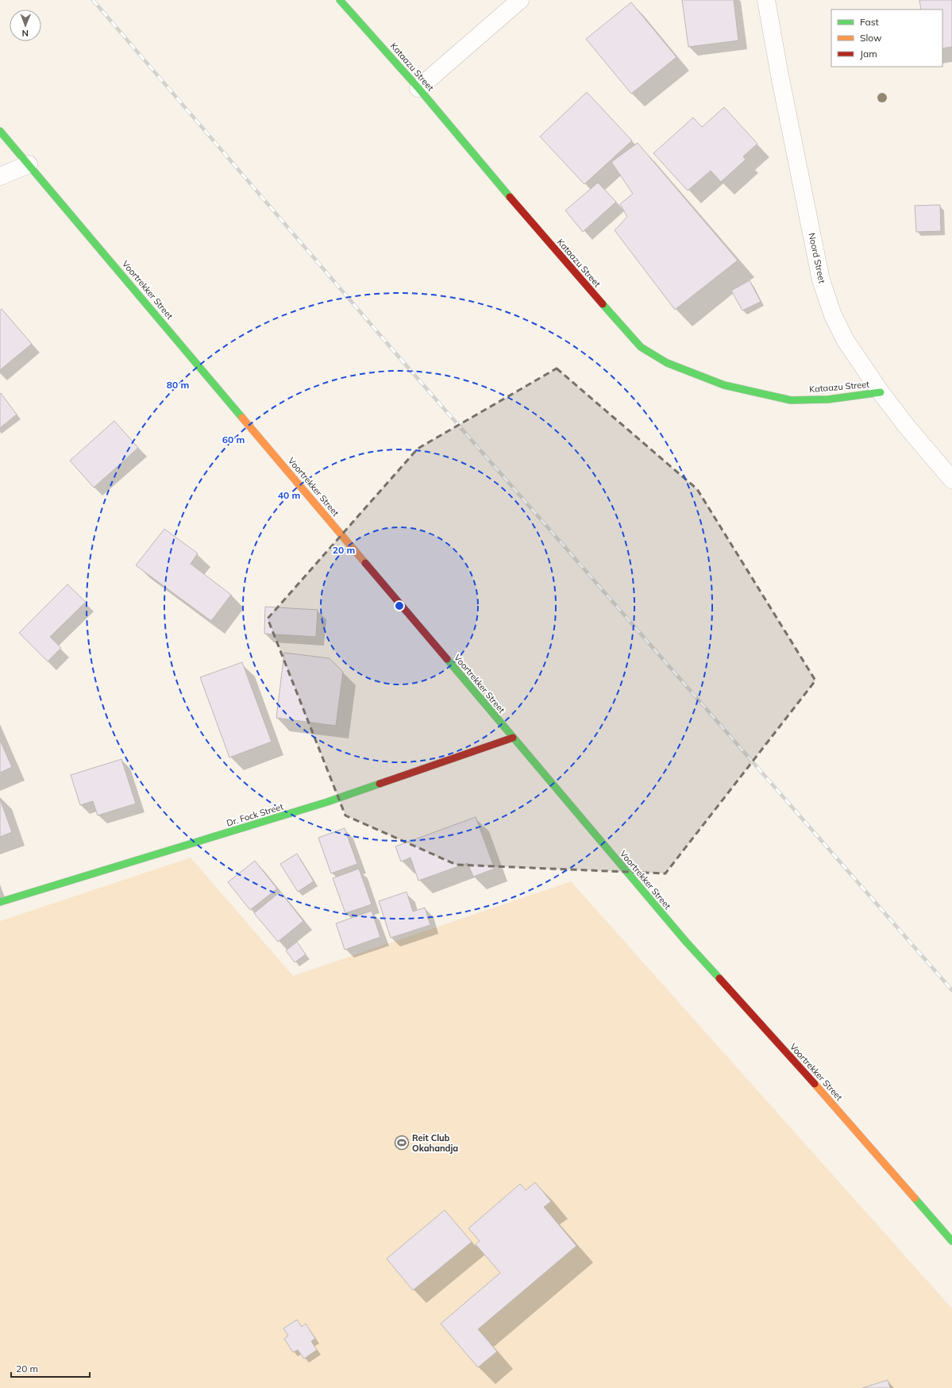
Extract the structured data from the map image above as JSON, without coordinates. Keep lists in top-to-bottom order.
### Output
{
  "streets": {
    "main road": ["Kataazu Street", "Voortrekker Street", "Dr. Fock Street"],
    "street": ["Noord Street"]
  },
  "crossings": [
    ["Kataazu Street", "Noord Street"],
    ["Voortrekker Street", "Dr. Fock Street"]
  ],
  "places": {
    "sports": ["Reit Club Okahandja"]
  },
  "legend": ["Fast", "Slow", "Jam"],
  "scale_bar": "20 m",
  "north": "bottom",
  "rings": [
    "80 m",
    "60 m",
    "40 m",
    "20 m"
  ]
}
